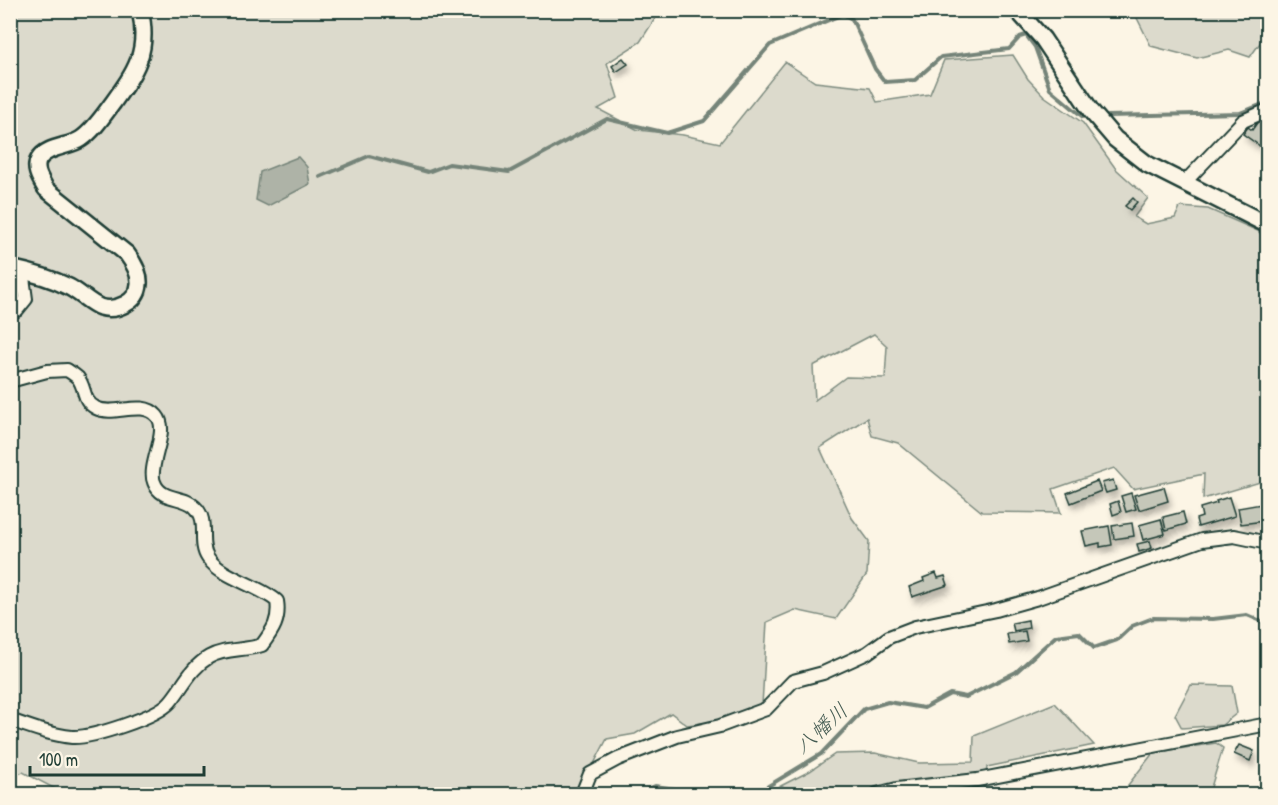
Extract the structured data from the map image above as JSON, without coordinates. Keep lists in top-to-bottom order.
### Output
{
  "water": ["八幡川"],
  "scale_bar": "100 m"
}
